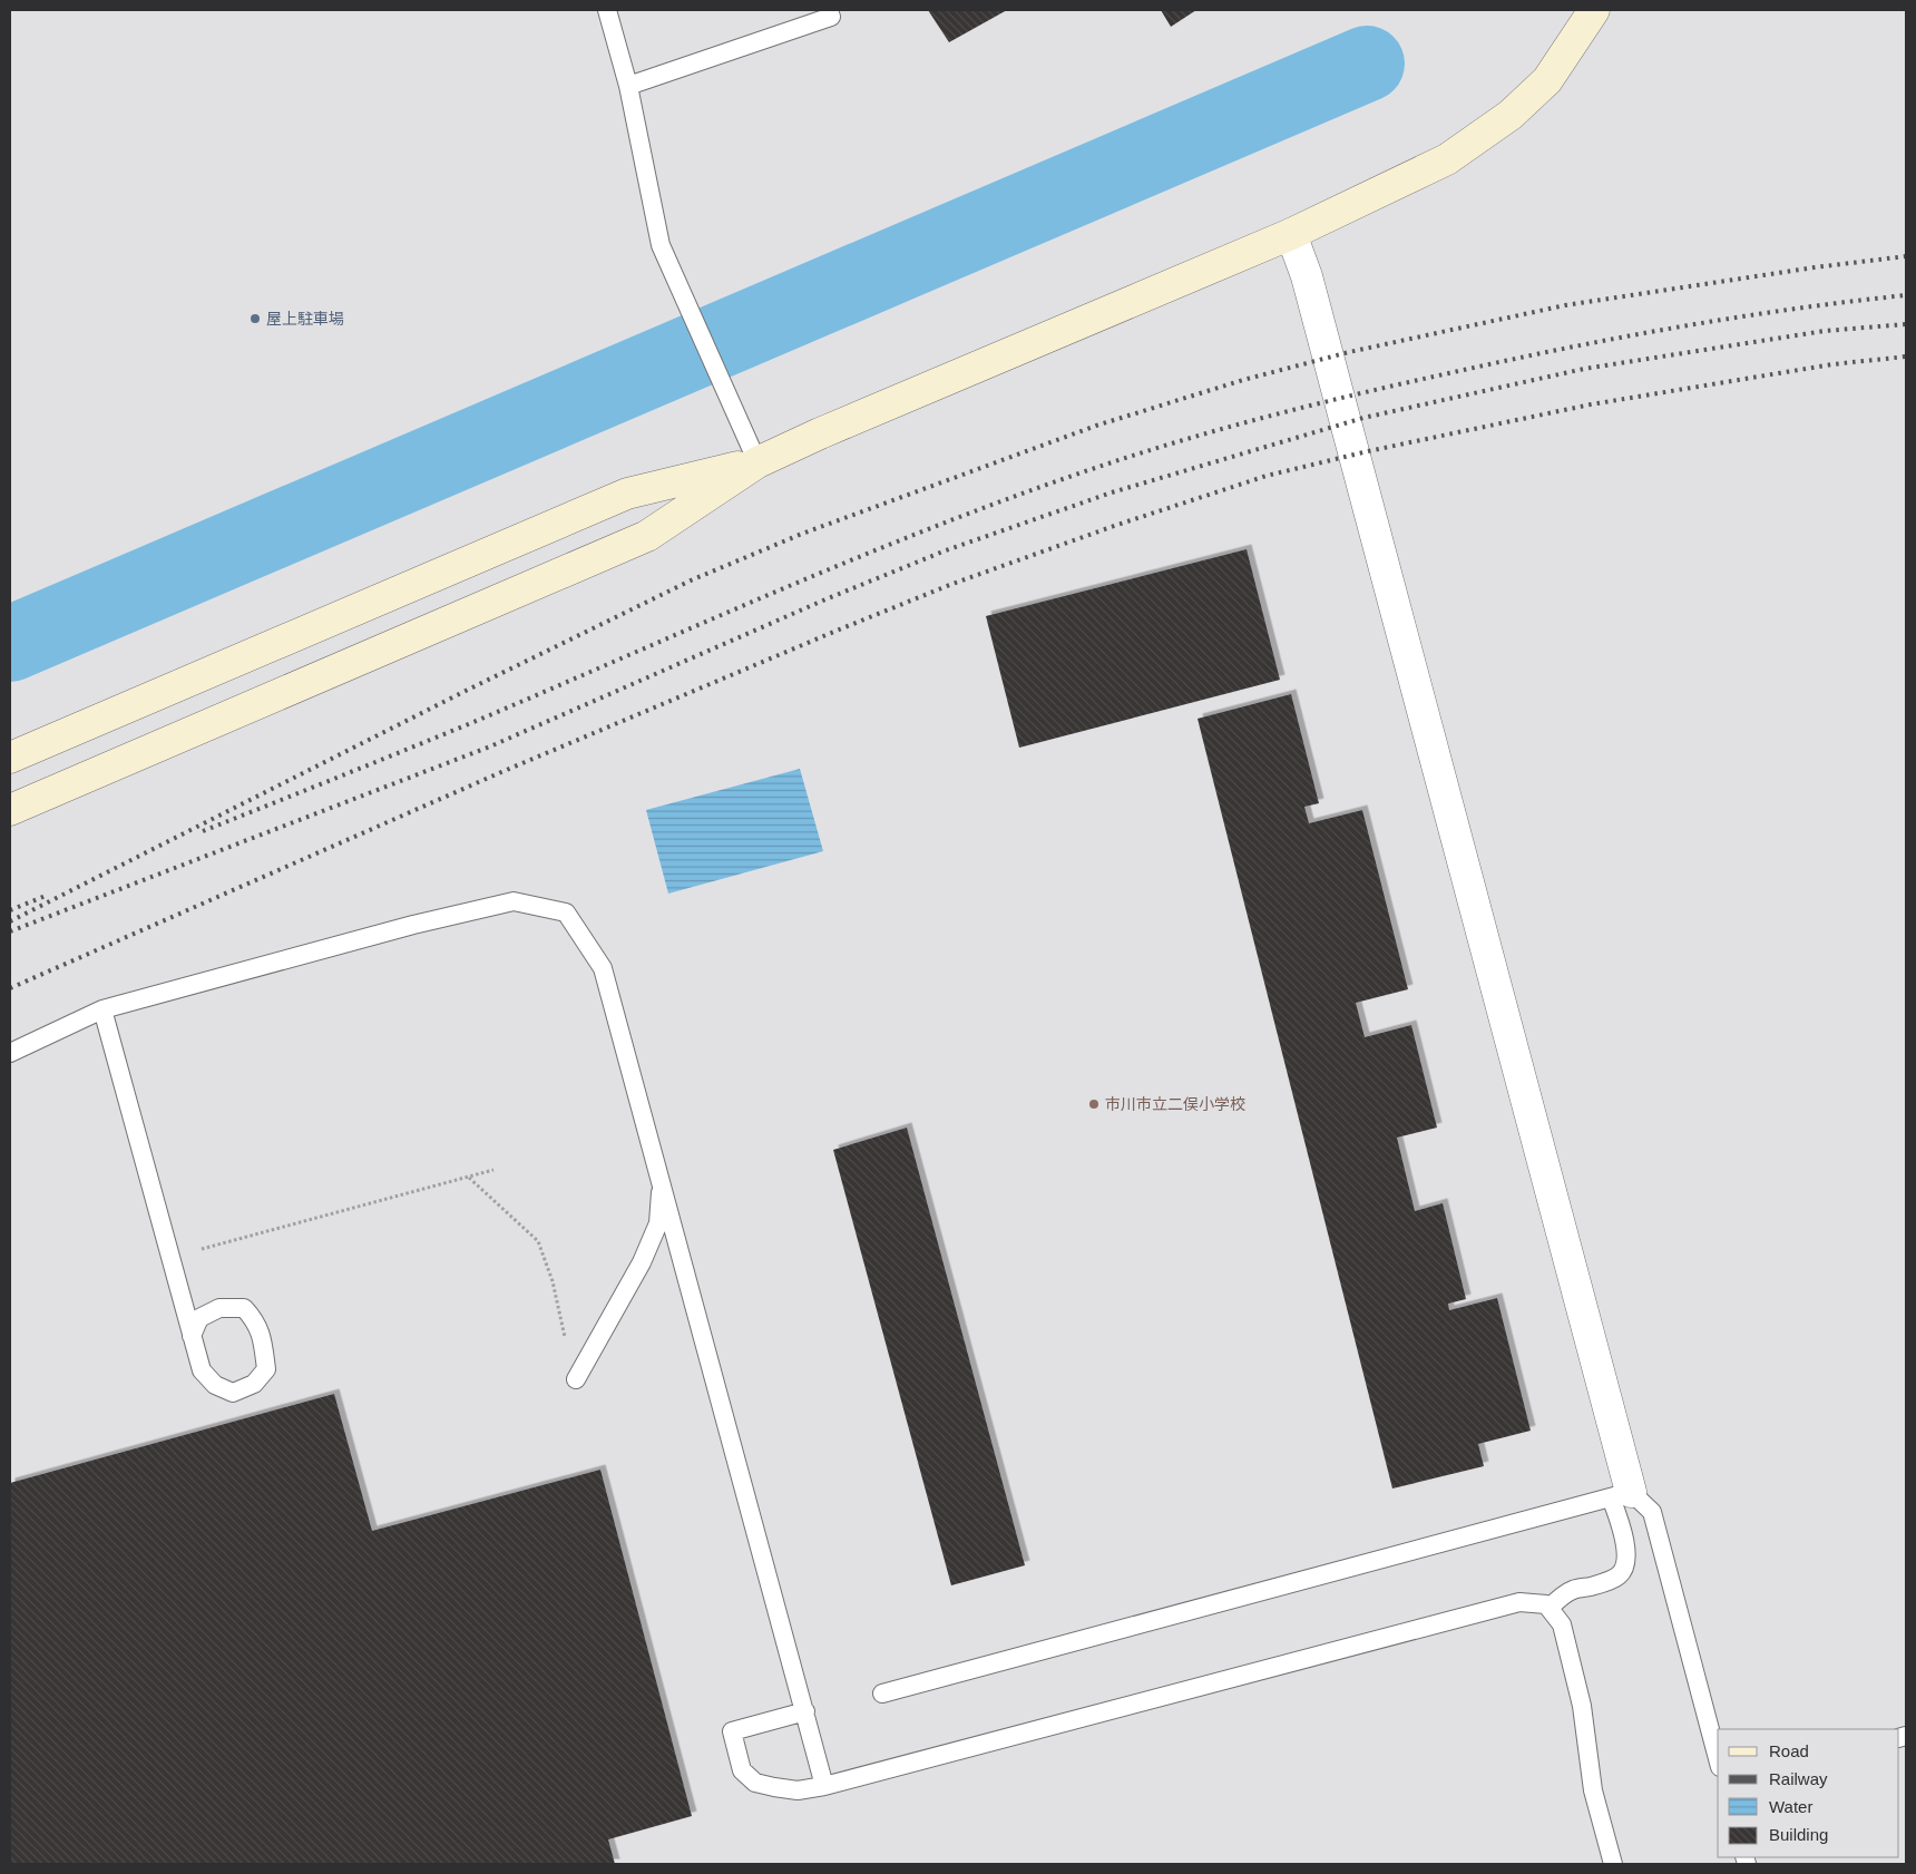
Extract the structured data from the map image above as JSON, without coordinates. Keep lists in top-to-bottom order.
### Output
{
  "places": ["屋上駐車場", "市川市立二俣小学校"],
  "legend": [
    "Road",
    "Railway",
    "Water",
    "Building"
  ]
}
